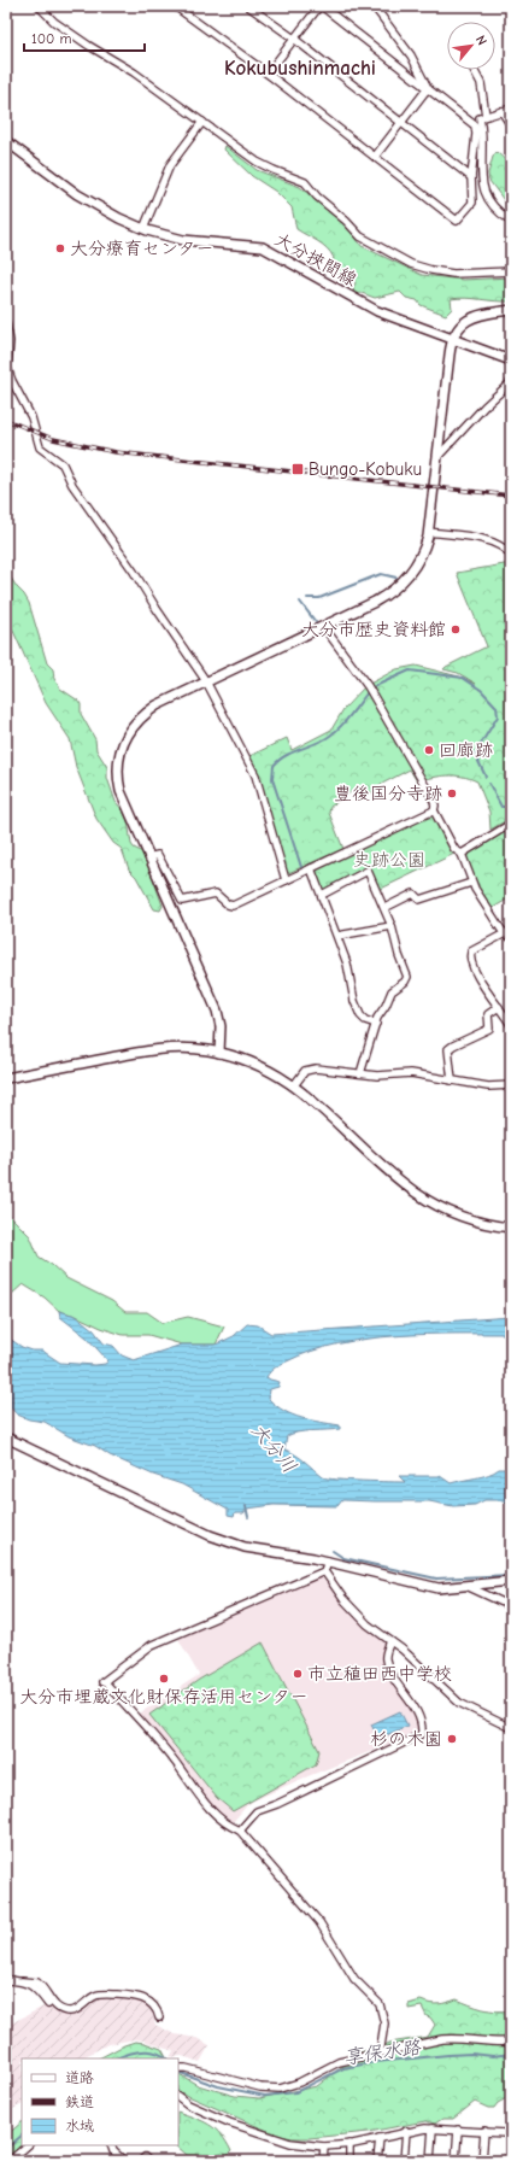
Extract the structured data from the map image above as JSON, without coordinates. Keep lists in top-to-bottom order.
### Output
{
  "streets": {
    "street": ["大分挾間線"]
  },
  "districts": ["Kokubushinmachi"],
  "water": ["大分川", "享保水路"],
  "parks": ["史跡公園"],
  "places": {
    "other": [
      "大分療育センター",
      "大分市歴史資料館",
      "回廊跡",
      "豊後国分寺跡",
      "市立稙田西中学校",
      "大分市埋蔵文化財保存活用センター",
      "杉の木園"
    ],
    "transit": ["Bungo-Kobuku"]
  },
  "legend": ["道路", "鉄道", "水域"],
  "scale_bar": "100 m",
  "north": "top right"
}
